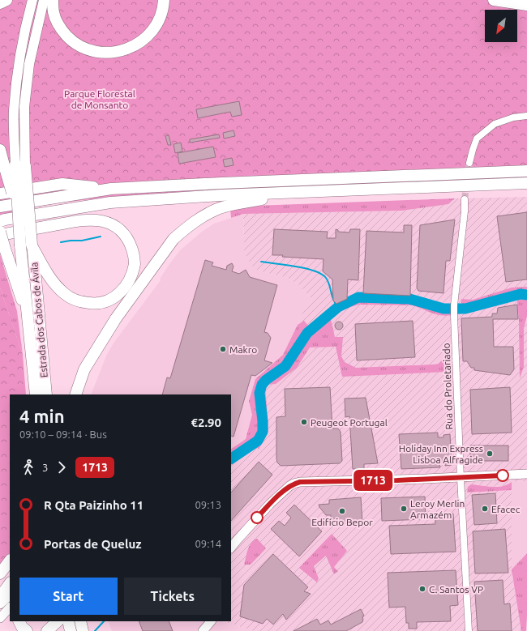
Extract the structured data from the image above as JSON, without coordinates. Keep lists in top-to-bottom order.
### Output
{
  "streets": {
    "highway": ["Estrada dos Cabos de Ávila"],
    "street": ["Rua do Proletariado"]
  },
  "parks": ["Parque Florestal de Monsanto"],
  "places": [
    "Makro",
    "Peugeot Portugal",
    "Holiday Inn Express Lisboa Alfragide",
    "Leroy Merlin Armazém",
    "Efacec",
    "Edifício Bepor",
    "C. Santos VP"
  ],
  "lines": ["bus line 1713"],
  "north": "bottom left",
  "page": {
    "on_map": "1713",
    "heading": ["4 min", "09:10 – 09:14 · Bus", "€2.90"],
    "legs": ["3", "1713"],
    "list": [
      {
        "name": "R Qta Paizinho 11",
        "value": "09:13"
      },
      {
        "name": "Portas de Queluz",
        "value": "09:14"
      }
    ],
    "buttons": ["Start", "Tickets"]
  }
}
